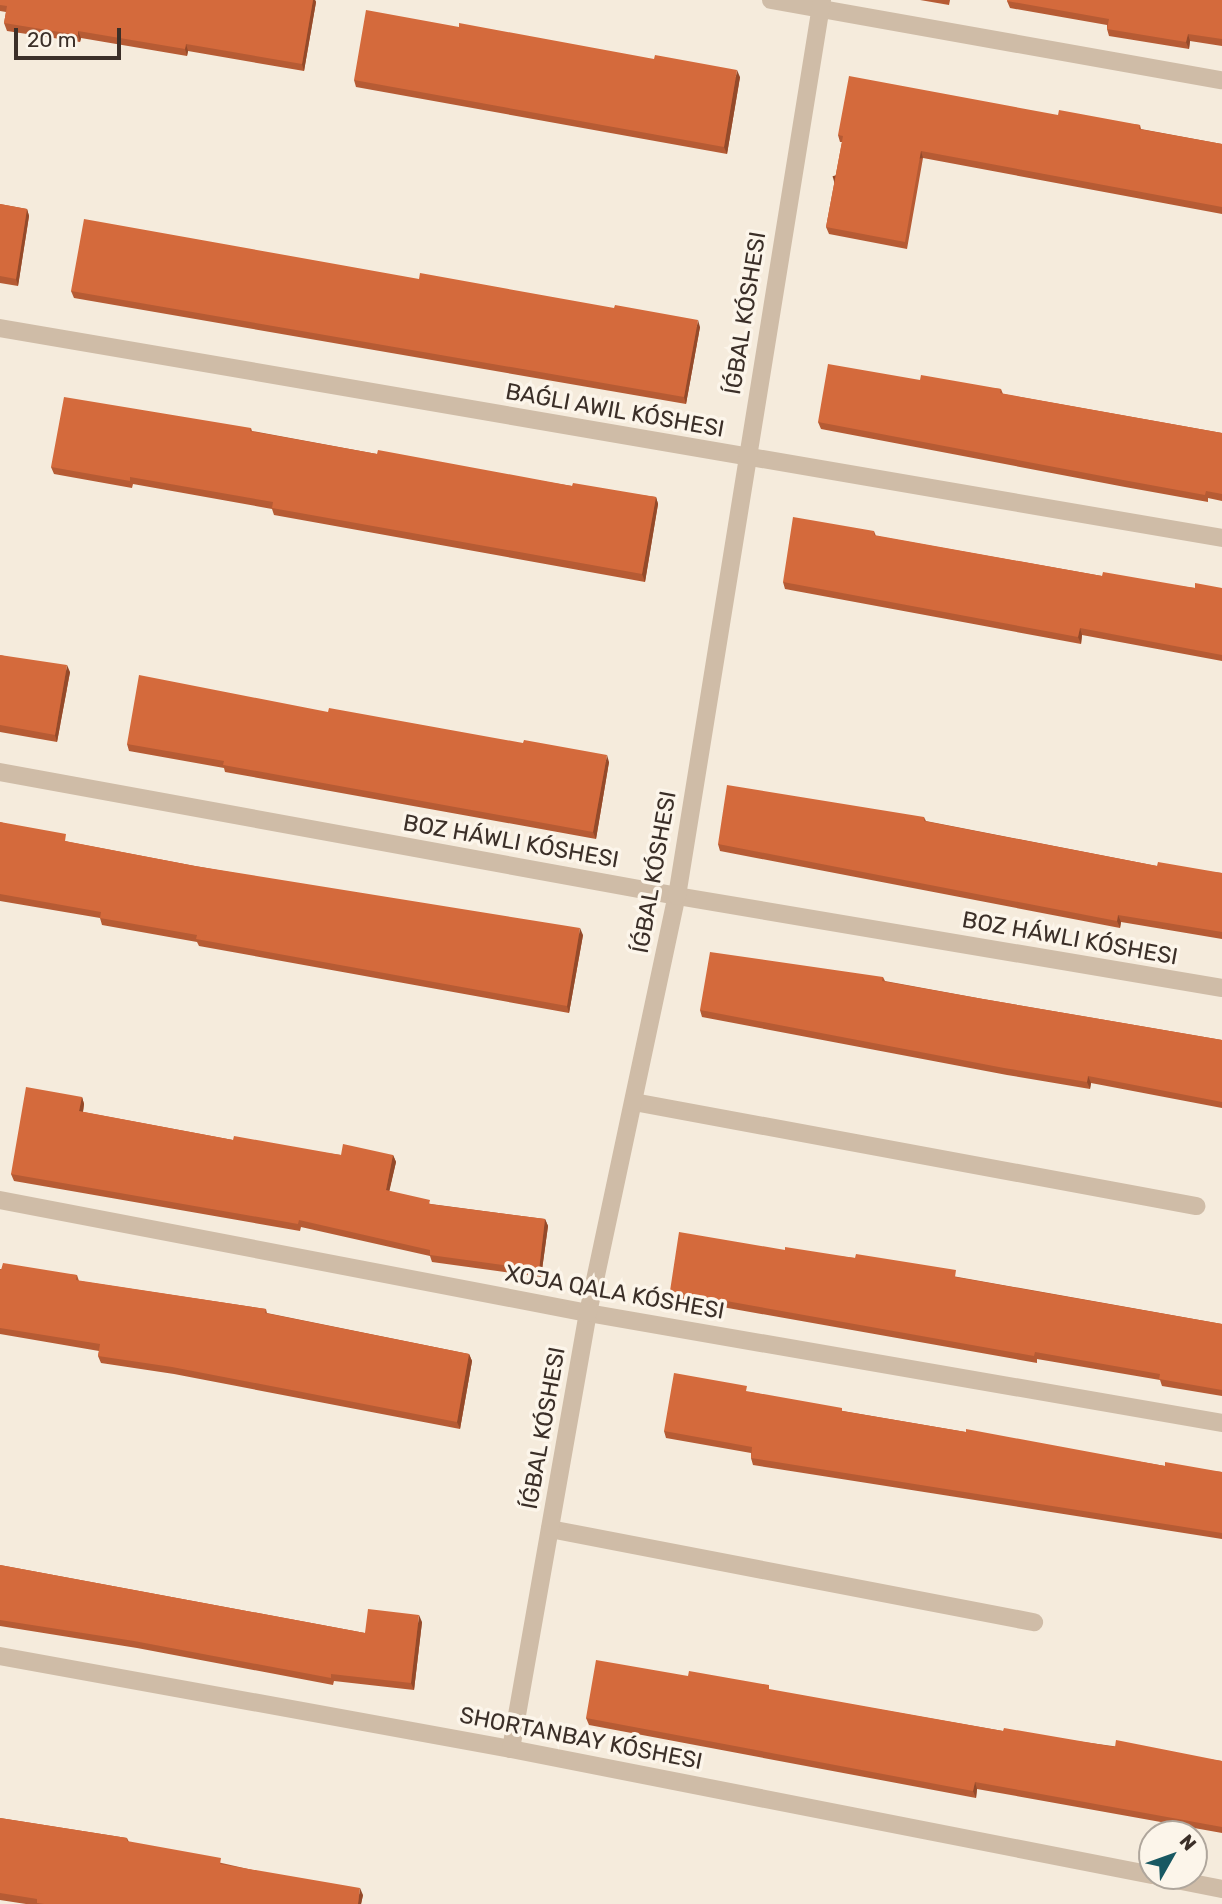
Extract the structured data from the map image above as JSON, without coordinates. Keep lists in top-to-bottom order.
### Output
{
  "streets": {
    "street": [
      "ÍǴBAL KÓSHESI",
      "BOZ HÁWLI KÓSHESI",
      "XOJA QALA KÓSHESI",
      "SHORTANBAY KÓSHESI"
    ]
  },
  "crossings": [
    ["ÍǴBAL KÓSHESI", "BOZ HÁWLI KÓSHESI"],
    ["ÍǴBAL KÓSHESI", "XOJA QALA KÓSHESI"],
    ["ÍǴBAL KÓSHESI", "SHORTANBAY KÓSHESI"]
  ],
  "scale_bar": "20 m",
  "north": "top right"
}
